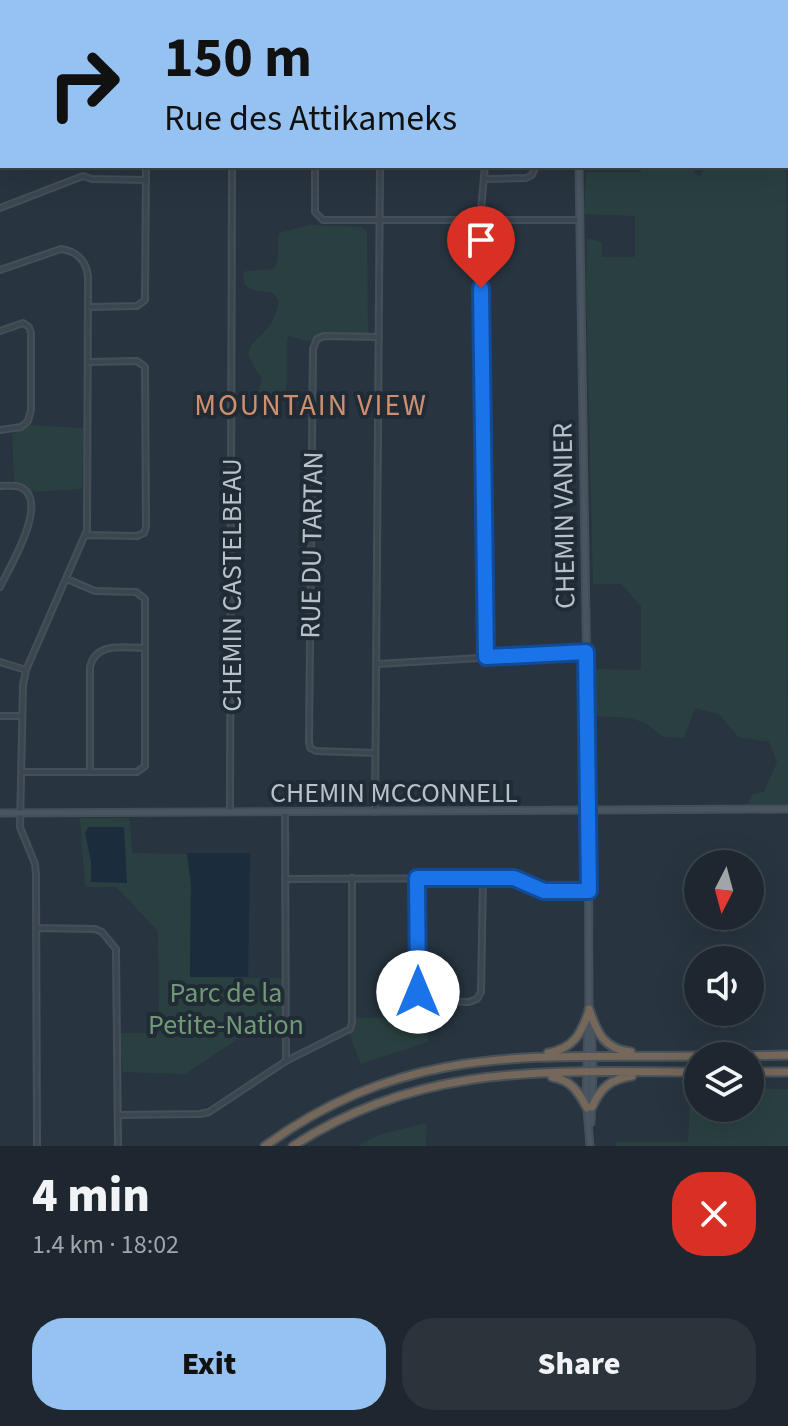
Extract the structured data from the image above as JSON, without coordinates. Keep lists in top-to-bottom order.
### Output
{
  "streets": {
    "main road": ["CHEMIN VANIER", "CHEMIN MCCONNELL"],
    "street": ["RUE DU TARTAN", "CHEMIN CASTELBEAU"]
  },
  "crossings": [
    ["CHEMIN VANIER", "CHEMIN MCCONNELL"],
    ["CHEMIN CASTELBEAU", "CHEMIN MCCONNELL"]
  ],
  "districts": ["MOUNTAIN VIEW"],
  "parks": ["Parc de la Petite-Nation"],
  "north": "bottom",
  "page": {
    "turn": ["150 m", "Rue des Attikameks"],
    "heading": ["4 min", "1.4 km · 18:02"],
    "buttons": ["Exit", "Share"]
  }
}
